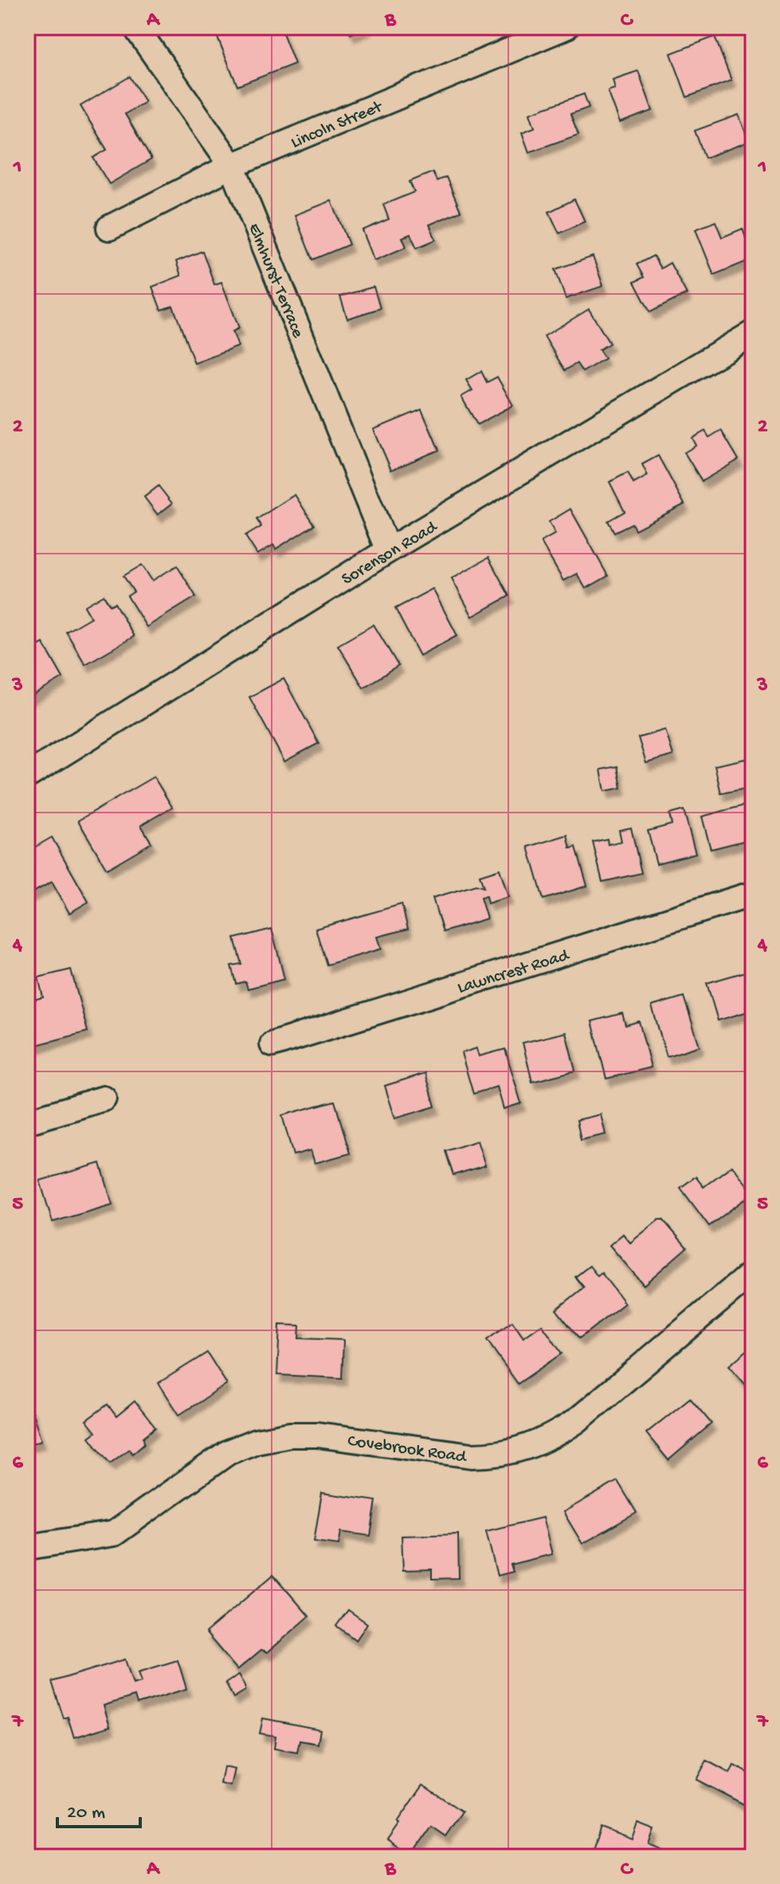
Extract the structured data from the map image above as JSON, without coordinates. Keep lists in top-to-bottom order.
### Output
{
  "streets": {
    "street": [
      "Lincoln Street",
      "Elmhurst Terrace",
      "Sorenson Road",
      "Lawncrest Road",
      "Covebrook Road"
    ]
  },
  "crossings": [
    ["Lincoln Street", "Elmhurst Terrace"],
    ["Elmhurst Terrace", "Sorenson Road"]
  ],
  "scale_bar": "20 m",
  "grid": {
    "columns": ["A", "B", "C"],
    "rows": [
      "1",
      "2",
      "3",
      "4",
      "5",
      "6",
      "7"
    ]
  }
}
